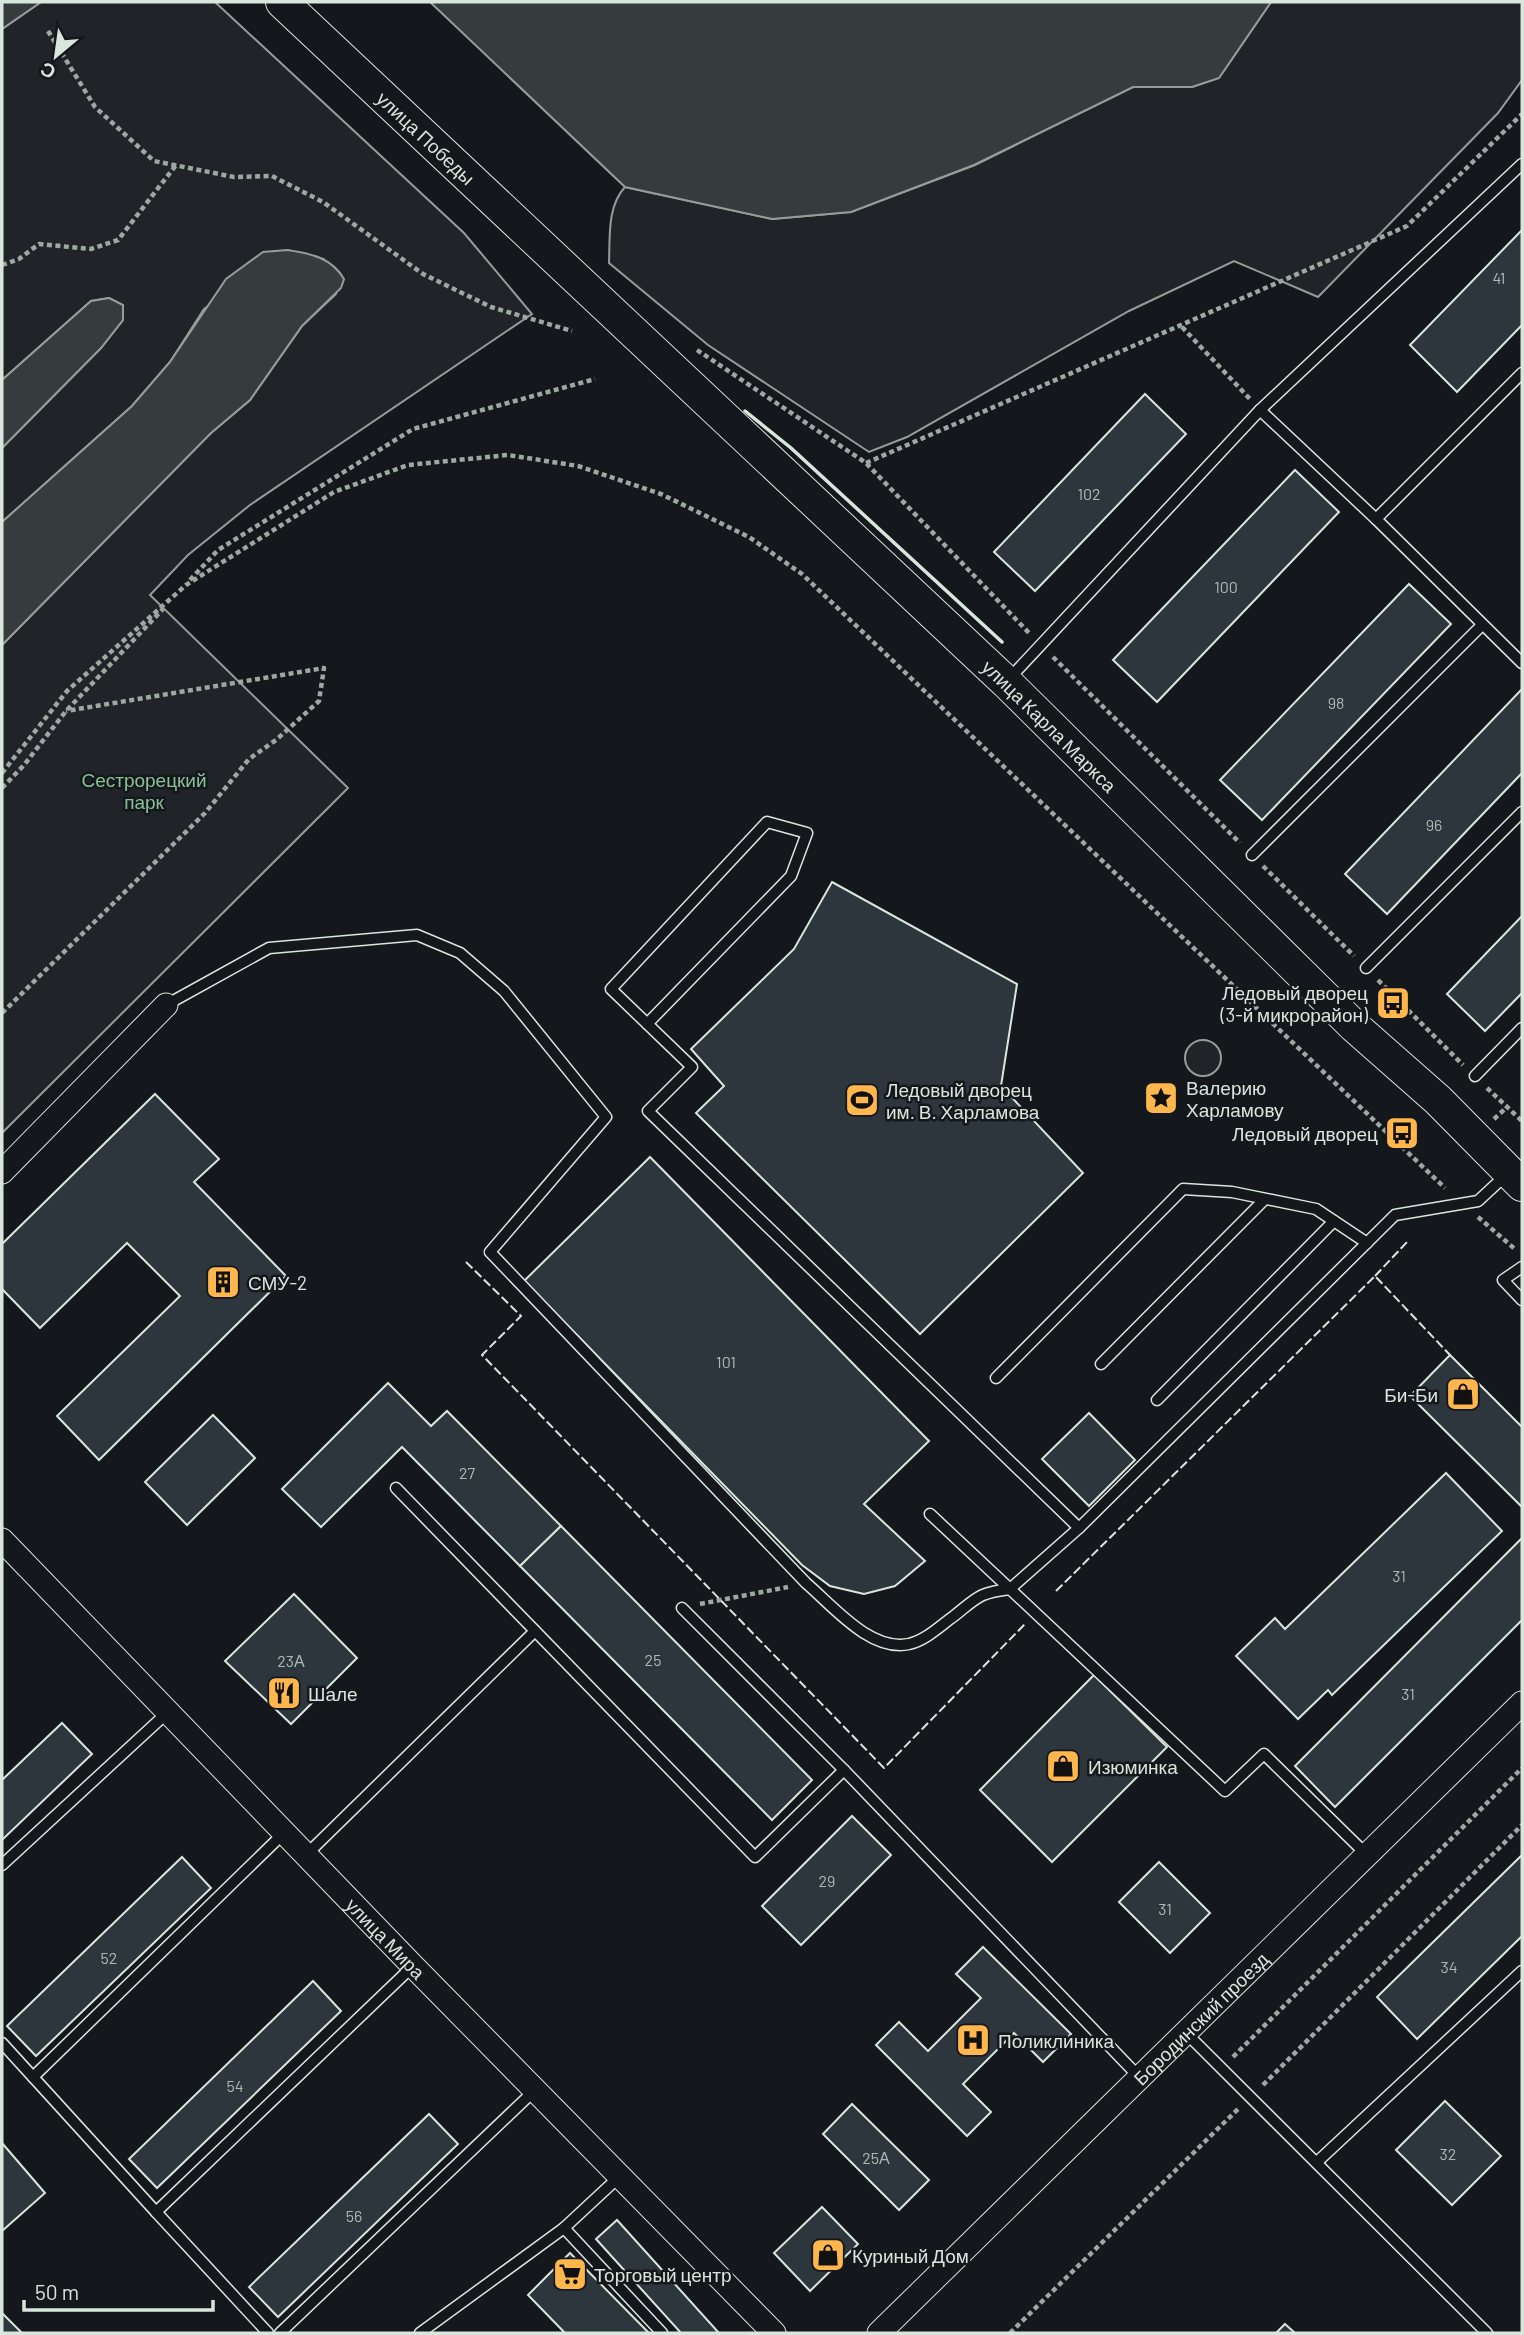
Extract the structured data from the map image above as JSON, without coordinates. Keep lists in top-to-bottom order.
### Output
{
  "streets": {
    "street": [
      "улица Победы",
      "улица Карла Маркса",
      "улица Мира",
      "Бородинский проезд"
    ]
  },
  "crossings": [
    ["улица Победы", "улица Карла Маркса"]
  ],
  "parks": ["Сестрорецкий парк"],
  "places": {
    "bus stop": ["Ледовый дворец (3-й микрорайон)", "Ледовый дворец"],
    "place": ["Валерию Харламову"],
    "sports": ["Ледовый дворец им. В. Харламова"],
    "building": ["СМУ-2"],
    "shop": ["Би-Би", "Изюминка", "Куриный Дом"],
    "restaurant": ["Шале"],
    "hospital": ["Поликлиника"],
    "supermarket": ["Торговый центр"]
  },
  "house_numbers": [
    "41",
    "102",
    "100",
    "98",
    "96",
    "101",
    "27",
    "31",
    "25",
    "23А",
    "31",
    "29",
    "31",
    "52",
    "34",
    "54",
    "32",
    "25А",
    "56"
  ],
  "scale_bar": "50 m",
  "north": "bottom left"
}
